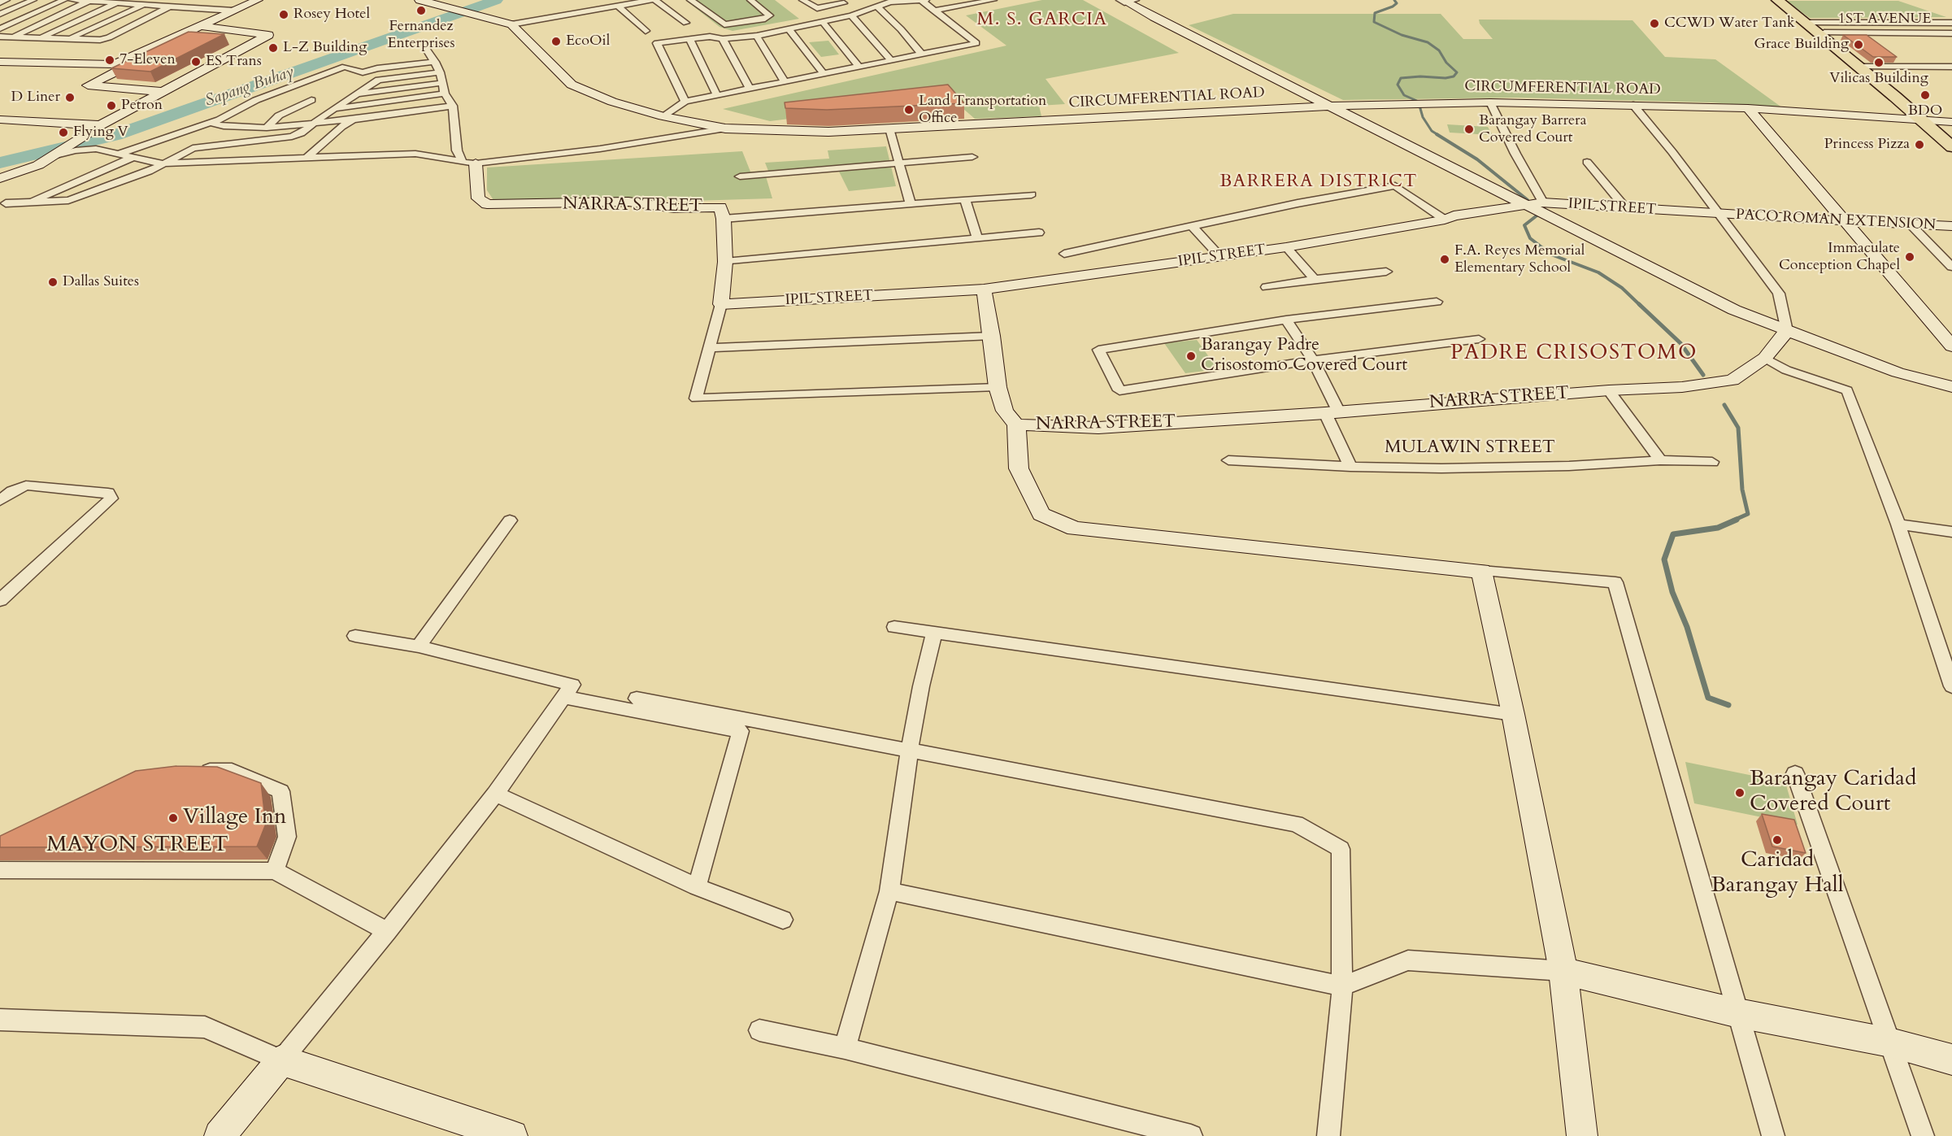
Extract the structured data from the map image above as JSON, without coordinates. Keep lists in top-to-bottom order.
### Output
{
  "streets": {
    "street": [
      "1ST AVENUE",
      "CIRCUMFERENTIAL ROAD",
      "NARRA STREET",
      "IPIL STREET",
      "PACO ROMAN EXTENSION",
      "MULAWIN STREET",
      "MAYON STREET"
    ]
  },
  "crossings": [
    ["NARRA STREET", "IPIL STREET"],
    ["IPIL STREET", "PACO ROMAN EXTENSION"]
  ],
  "districts": ["M. S. GARCIA", "BARRERA DISTRICT", "PADRE CRISOSTOMO"],
  "water": ["Sapang Buhay"],
  "places": [
    "Fernandez Enterprises",
    "Rosey Hotel",
    "CCWD Water Tank",
    "EcoOil",
    "Grace Building",
    "L-Z Building",
    "7-Eleven",
    "ES Trans",
    "Vilicas Building",
    "BDO",
    "D Liner",
    "Petron",
    "Land Transportation Office",
    "Barangay Barrera Covered Court",
    "Flying V",
    "Princess Pizza",
    "Immaculate Conception Chapel",
    "F.A. Reyes Memorial Elementary School",
    "Dallas Suites",
    "Barangay Padre Crisostomo Covered Court",
    "Barangay Caridad Covered Court",
    "Village Inn",
    "Caridad Barangay Hall"
  ]
}
